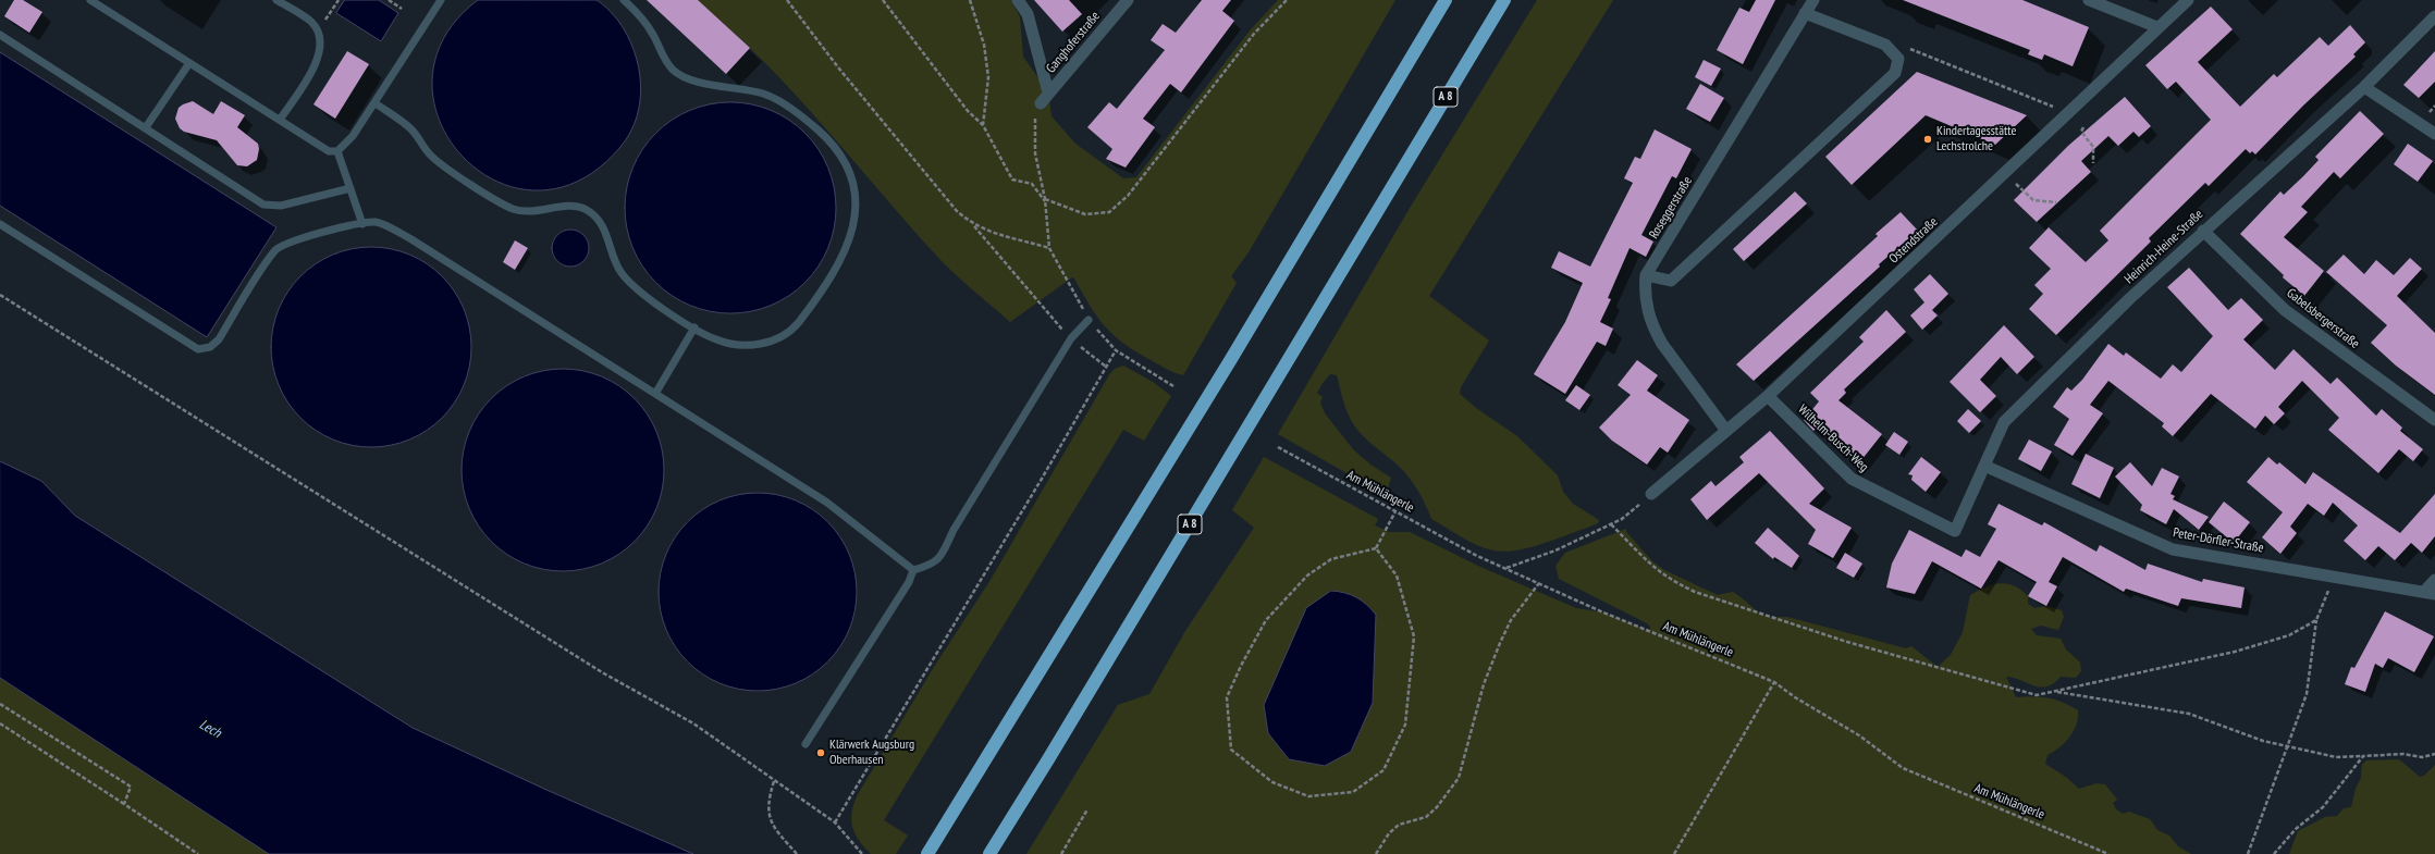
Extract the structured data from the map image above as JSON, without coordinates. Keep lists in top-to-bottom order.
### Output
{
  "streets": {
    "highway": ["A 8"],
    "street": [
      "Ganghoferstraße",
      "Roseggerstraße",
      "Ostendstraße",
      "Heinrich-Heine-Straße",
      "Gabelsbergerstraße",
      "Wilhelm-Busch-Weg",
      "Peter-Dörfler-Straße"
    ],
    "path": ["Am Mühlängerle"]
  },
  "crossings": [
    ["Roseggerstraße", "Ostendstraße"],
    ["Ostendstraße", "Wilhelm-Busch-Weg"],
    ["Heinrich-Heine-Straße", "Gabelsbergerstraße"],
    ["Heinrich-Heine-Straße", "Wilhelm-Busch-Weg"],
    ["Heinrich-Heine-Straße", "Peter-Dörfler-Straße"]
  ],
  "water": ["Lech"],
  "places": ["Kindertagesstätte Lechstrolche", "Klärwerk Augsburg Oberhausen"]
}
